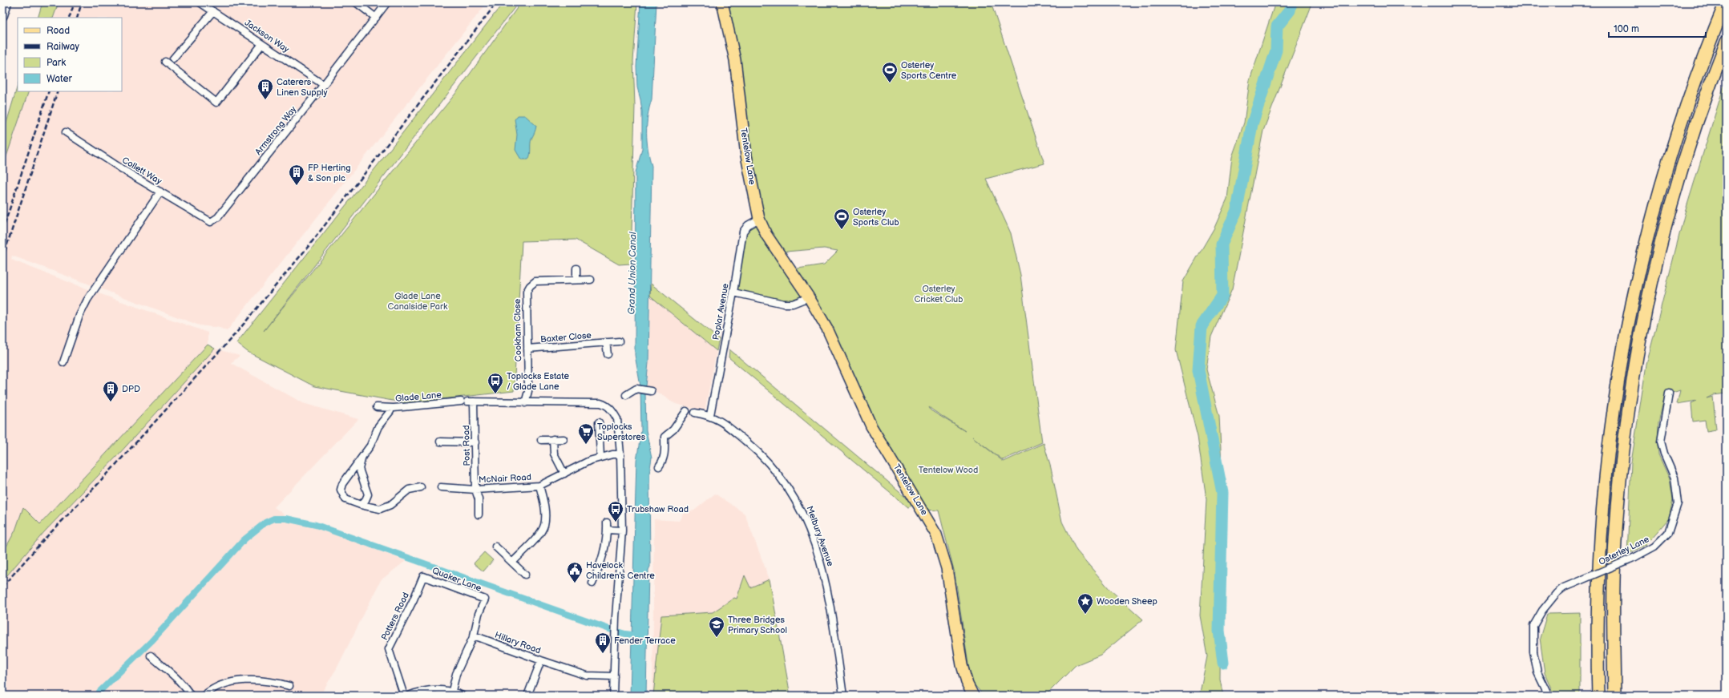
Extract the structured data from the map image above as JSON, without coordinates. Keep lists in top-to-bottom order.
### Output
{
  "streets": {
    "main road": ["Tentelow Lane"],
    "street": [
      "Jackson Way",
      "Armstrong Way",
      "Collett Way",
      "Poplar Avenue",
      "Cookham Close",
      "Baxter Close",
      "Glade Lane",
      "Post Road",
      "McNair Road",
      "Melbury Avenue",
      "Osterley Lane",
      "Quaker Lane",
      "Potters Road",
      "Hillary Road"
    ]
  },
  "crossings": [
    ["Jackson Way", "Armstrong Way"],
    ["Armstrong Way", "Collett Way"],
    ["Tentelow Lane", "Poplar Avenue"],
    ["Poplar Avenue", "Melbury Avenue"],
    ["Cookham Close", "Baxter Close"],
    ["Cookham Close", "Glade Lane"],
    ["Glade Lane", "Post Road"],
    ["Glade Lane", "McNair Road"],
    ["Post Road", "McNair Road"],
    ["Quaker Lane", "Potters Road"],
    ["Quaker Lane", "Hillary Road"]
  ],
  "water": ["Grand Union Canal"],
  "parks": ["Osterley Cricket Club", "Glade Lane Canalside Park", "Tentelow Wood"],
  "places": {
    "sports": ["Osterley Sports Centre", "Osterley Sports Club"],
    "building": [
      "Caterers Linen Supply",
      "FP Herting & Son plc",
      "DPD",
      "Fender Terrace"
    ],
    "bus stop": ["Toplocks Estate / Glade Lane", "Trubshaw Road"],
    "supermarket": ["Toplocks Superstores"],
    "public building": ["Havelock Children's Centre"],
    "place": ["Wooden Sheep"],
    "school or university": ["Three Bridges Primary School"]
  },
  "legend": [
    "Road",
    "Railway",
    "Park",
    "Water"
  ],
  "scale_bar": "100 m"
}
